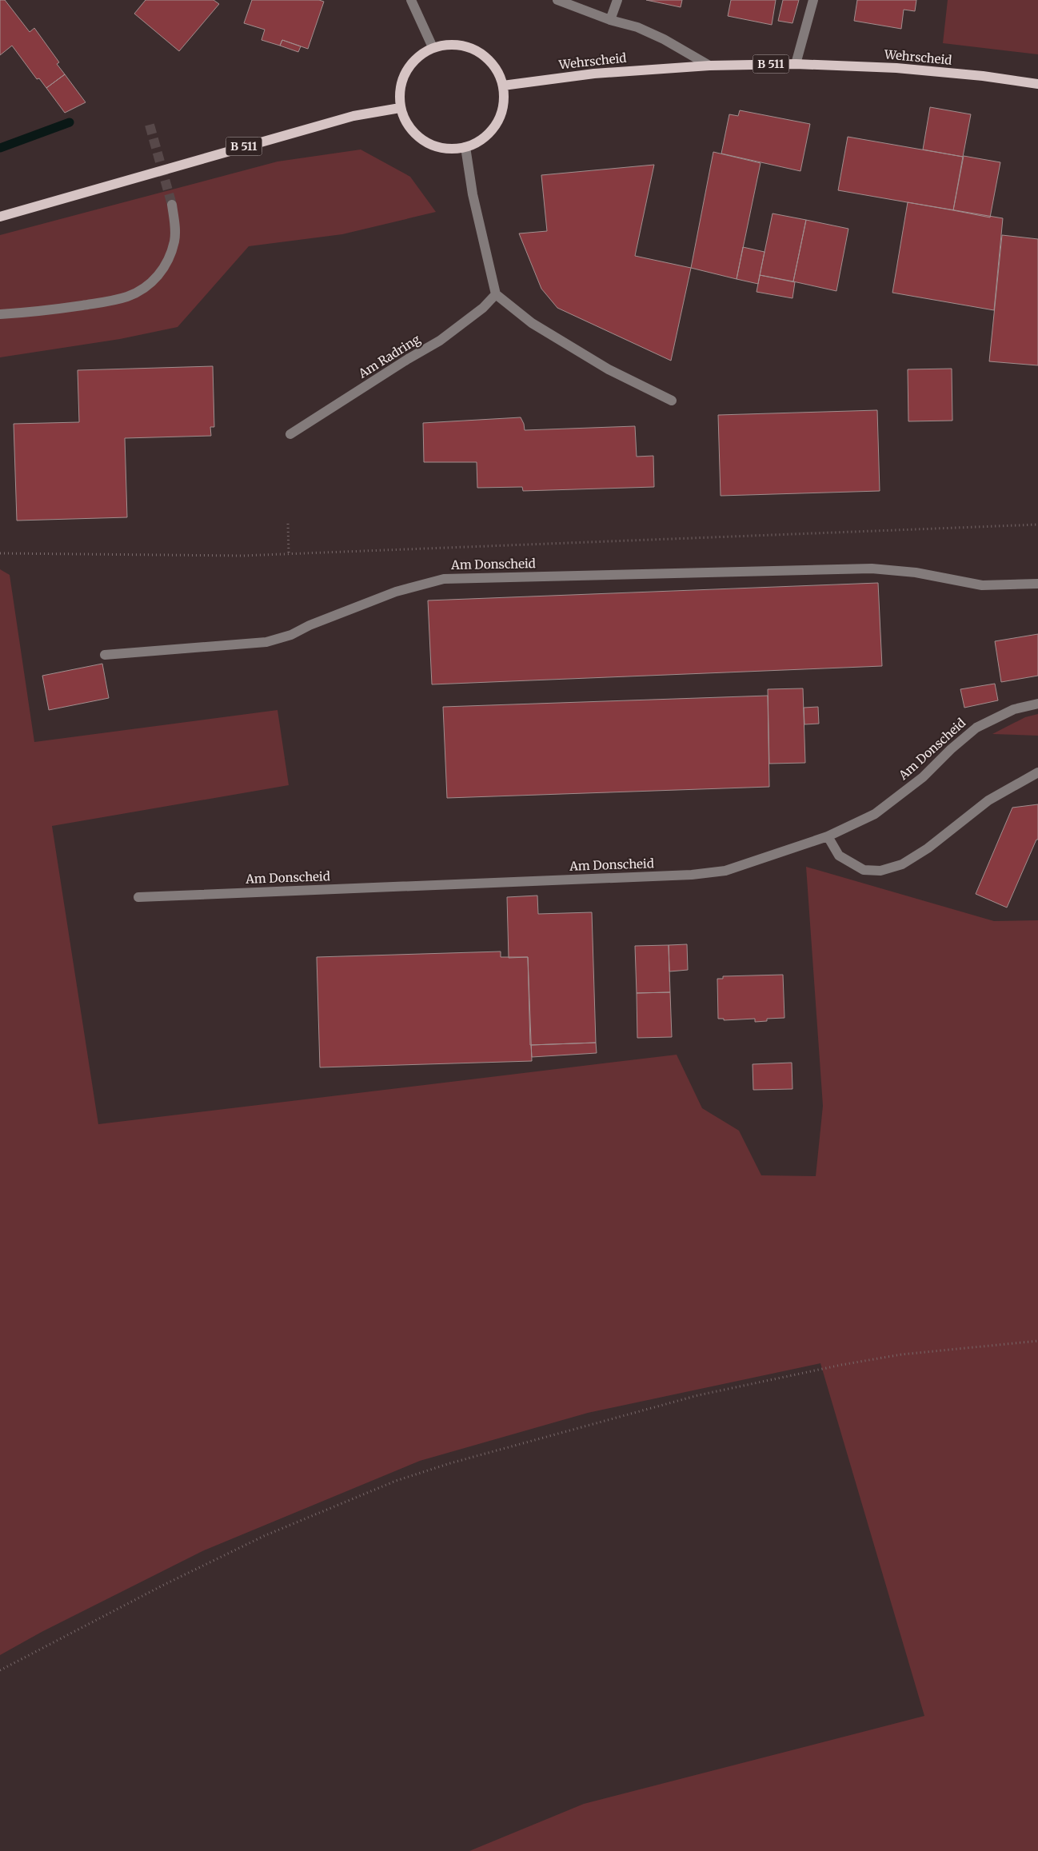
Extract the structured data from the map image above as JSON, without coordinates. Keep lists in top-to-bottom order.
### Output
{
  "streets": {
    "main road": ["Wehrscheid", "B 511"],
    "street": ["Am Radring", "Am Donscheid"]
  },
  "crossings": [
    ["Wehrscheid", "B 511"]
  ]
}
